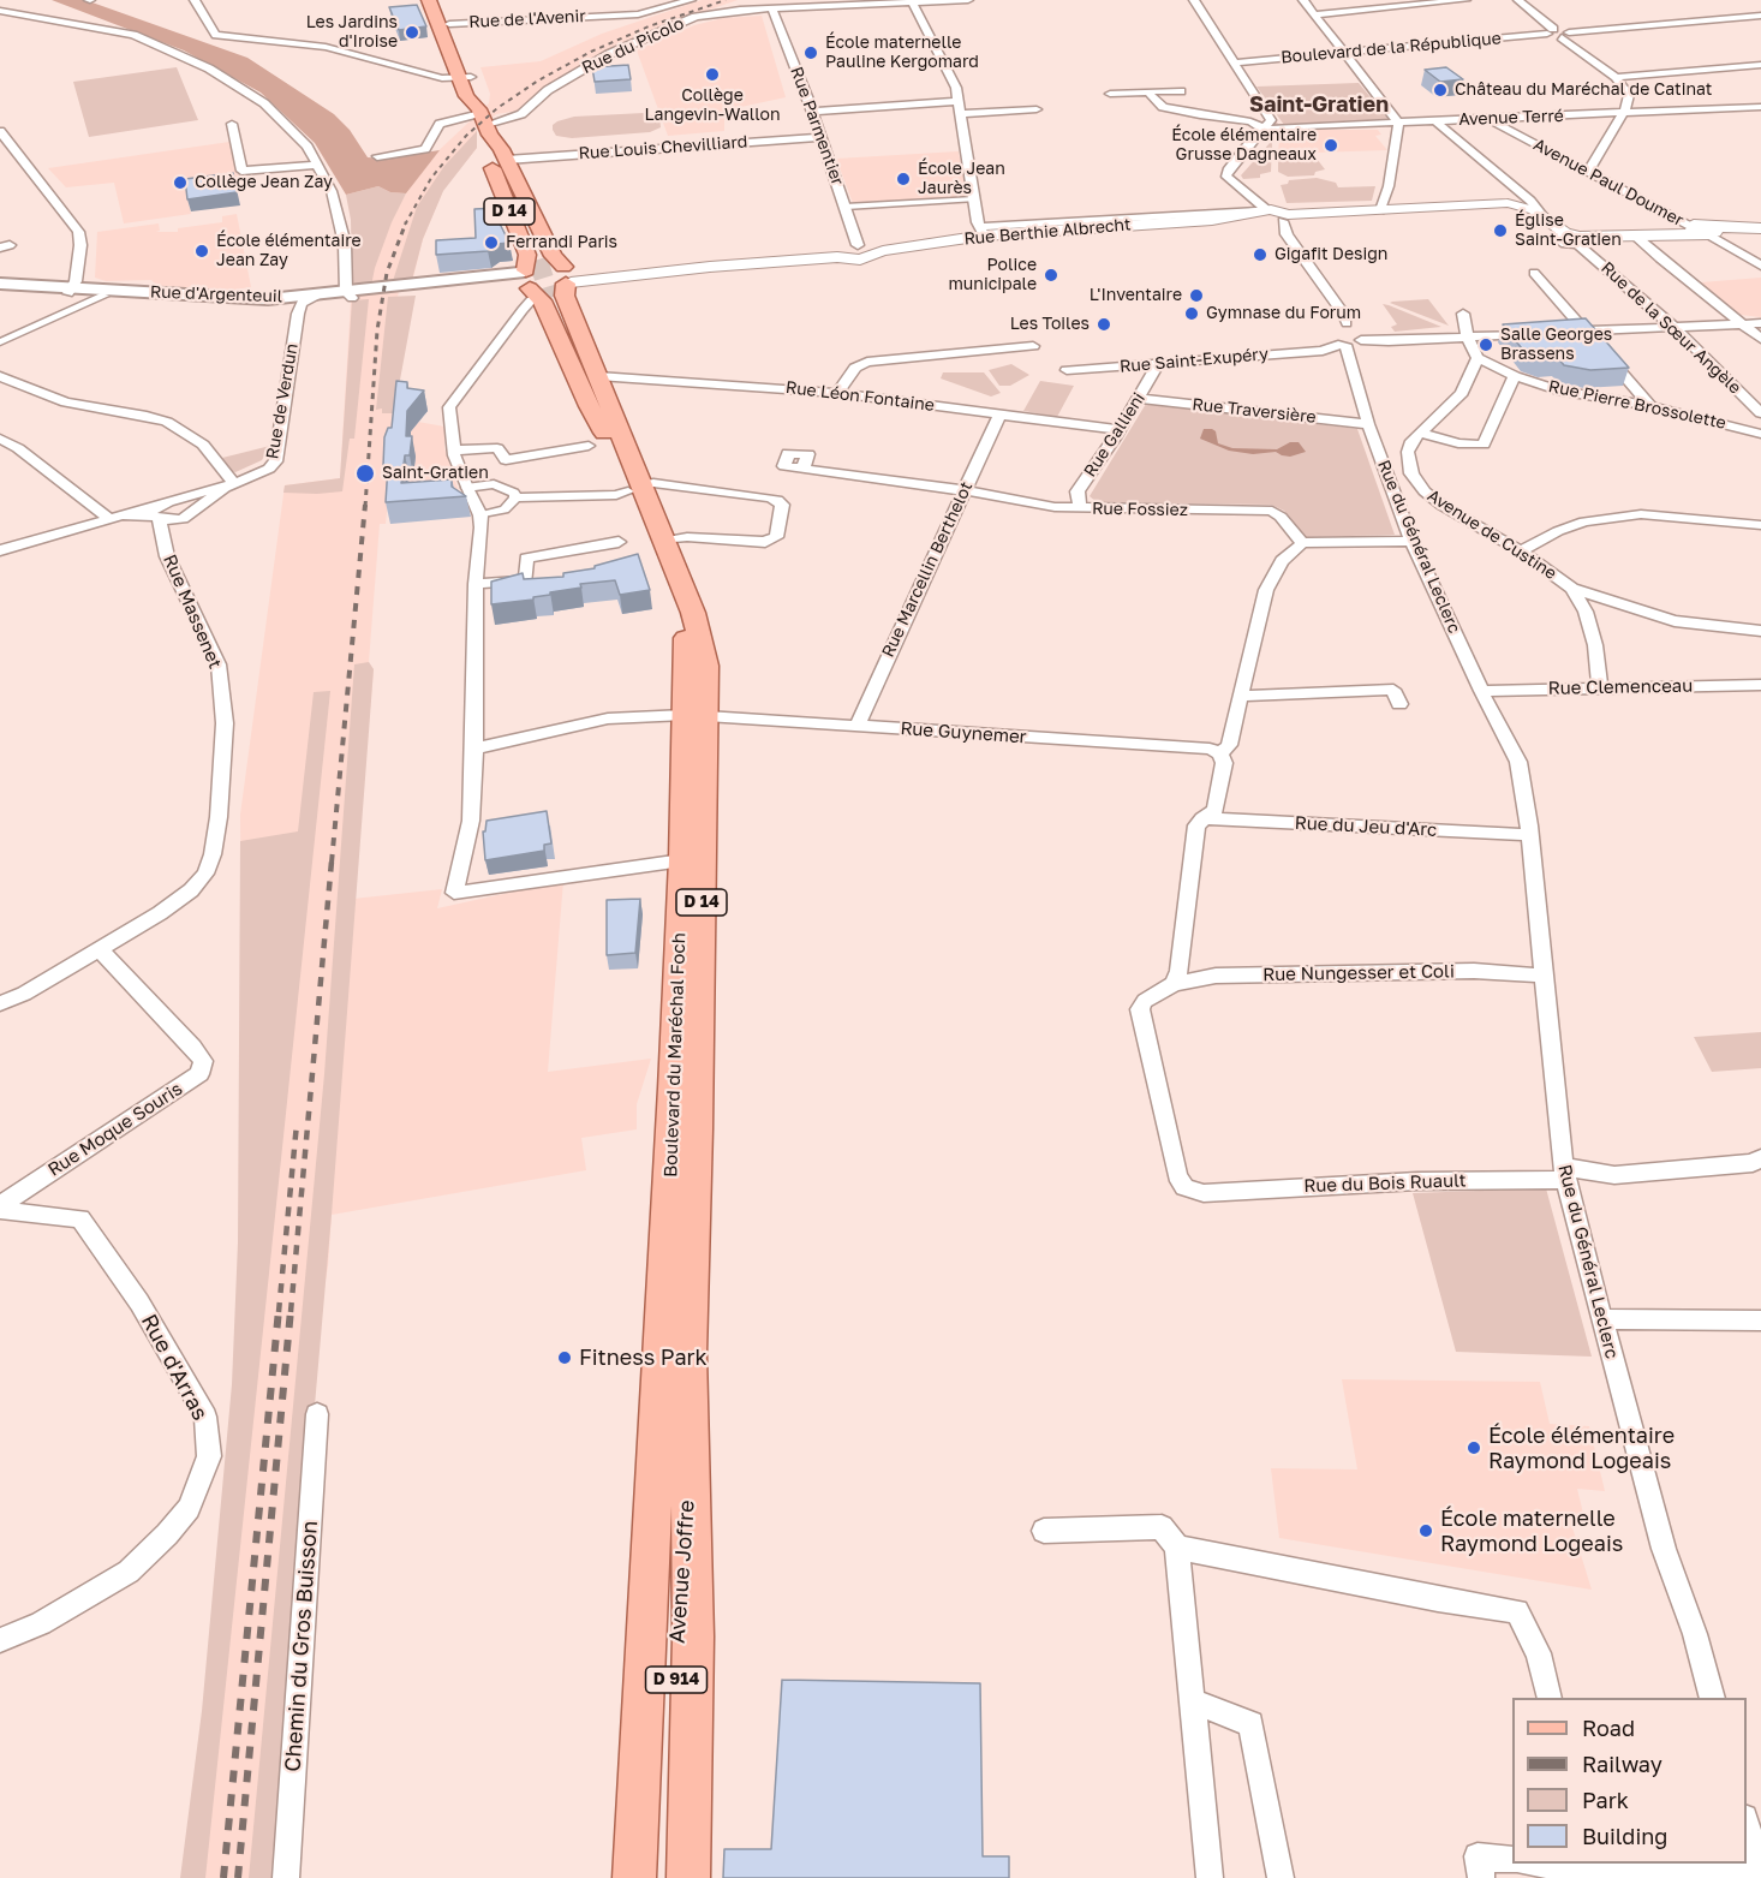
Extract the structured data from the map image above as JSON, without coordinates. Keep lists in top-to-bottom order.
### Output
{
  "streets": {
    "main road": [
      "D 14",
      "Rue d'Argenteuil",
      "Boulevard du Maréchal Foch",
      "Avenue Joffre",
      "D 914"
    ],
    "street": [
      "Rue de l'Avenir",
      "Rue du Picolo",
      "Boulevard de la République",
      "Avenue Terré",
      "Rue Parmentier",
      "Rue Louis Chevilliard",
      "Avenue Paul Doumer",
      "Rue Berthie Albrecht",
      "Rue de la Sœur Angèle",
      "Rue Saint-Exupéry",
      "Rue Léon Fontaine",
      "Rue de Verdun",
      "Rue Pierre Brossolette",
      "Rue Traversière",
      "Rue Gallieni",
      "Rue Fossiez",
      "Avenue de Custine",
      "Rue du Général Leclerc",
      "Rue Marcellin Berthelot",
      "Rue Massenet",
      "Rue Clemenceau",
      "Rue Guynemer",
      "Rue du Jeu d'Arc",
      "Rue Nungesser et Coli",
      "Rue Moque Souris",
      "Rue du Bois Ruault",
      "Rue d'Arras",
      "Chemin du Gros Buisson"
    ]
  },
  "crossings": [
    ["Rue de l'Avenir", "D 14"],
    ["Rue du Picolo", "Rue Parmentier"],
    ["Rue du Picolo", "D 14"],
    ["Avenue Terré", "Avenue Paul Doumer"],
    ["Rue Parmentier", "Rue Louis Chevilliard"],
    ["Rue Parmentier", "Rue Berthie Albrecht"],
    ["Rue Louis Chevilliard", "D 14"],
    ["D 14", "Rue Berthie Albrecht"],
    ["D 14", "Rue d'Argenteuil"],
    ["D 14", "Boulevard du Maréchal Foch"],
    ["Rue Berthie Albrecht", "Rue d'Argenteuil"],
    ["Rue Berthie Albrecht", "Boulevard du Maréchal Foch"],
    ["Rue d'Argenteuil", "Rue de Verdun"],
    ["Rue d'Argenteuil", "Boulevard du Maréchal Foch"],
    ["Rue Saint-Exupéry", "Rue Gallieni"],
    ["Rue Saint-Exupéry", "Rue du Général Leclerc"],
    ["Rue Léon Fontaine", "Rue Gallieni"],
    ["Rue Léon Fontaine", "Rue Marcellin Berthelot"],
    ["Rue Léon Fontaine", "Boulevard du Maréchal Foch"],
    ["Rue Traversière", "Rue Gallieni"],
    ["Rue Traversière", "Rue du Général Leclerc"],
    ["Rue Gallieni", "Rue Fossiez"],
    ["Rue Fossiez", "Rue Marcellin Berthelot"],
    ["Avenue de Custine", "Rue Clemenceau"],
    ["Rue du Général Leclerc", "Rue Clemenceau"],
    ["Rue du Général Leclerc", "Rue du Jeu d'Arc"],
    ["Rue du Général Leclerc", "Rue Nungesser et Coli"],
    ["Rue du Général Leclerc", "Rue du Bois Ruault"],
    ["Rue Marcellin Berthelot", "Rue Guynemer"],
    ["Rue Massenet", "Rue Moque Souris"],
    ["Rue Guynemer", "Boulevard du Maréchal Foch"],
    ["Rue Nungesser et Coli", "Rue du Bois Ruault"],
    ["Boulevard du Maréchal Foch", "Avenue Joffre"],
    ["Rue Moque Souris", "Rue d'Arras"]
  ],
  "districts": ["Saint-Gratien"],
  "places": [
    "Les Jardins d'Iroise",
    "École maternelle Pauline Kergomard",
    "Collège Langevin-Wallon",
    "Château du Maréchal de Catinat",
    "École élémentaire Grusse Dagneaux",
    "École Jean Jaurès",
    "Collège Jean Zay",
    "Église Saint-Gratien",
    "Ferrandi Paris",
    "École élémentaire Jean Zay",
    "Gigafit Design",
    "Police municipale",
    "L'Inventaire",
    "Gymnase du Forum",
    "Les Toiles",
    "Salle Georges Brassens",
    "Saint-Gratien",
    "Fitness Park",
    "École élémentaire Raymond Logeais",
    "École maternelle Raymond Logeais"
  ],
  "legend": [
    "Road",
    "Railway",
    "Park",
    "Building"
  ]
}
